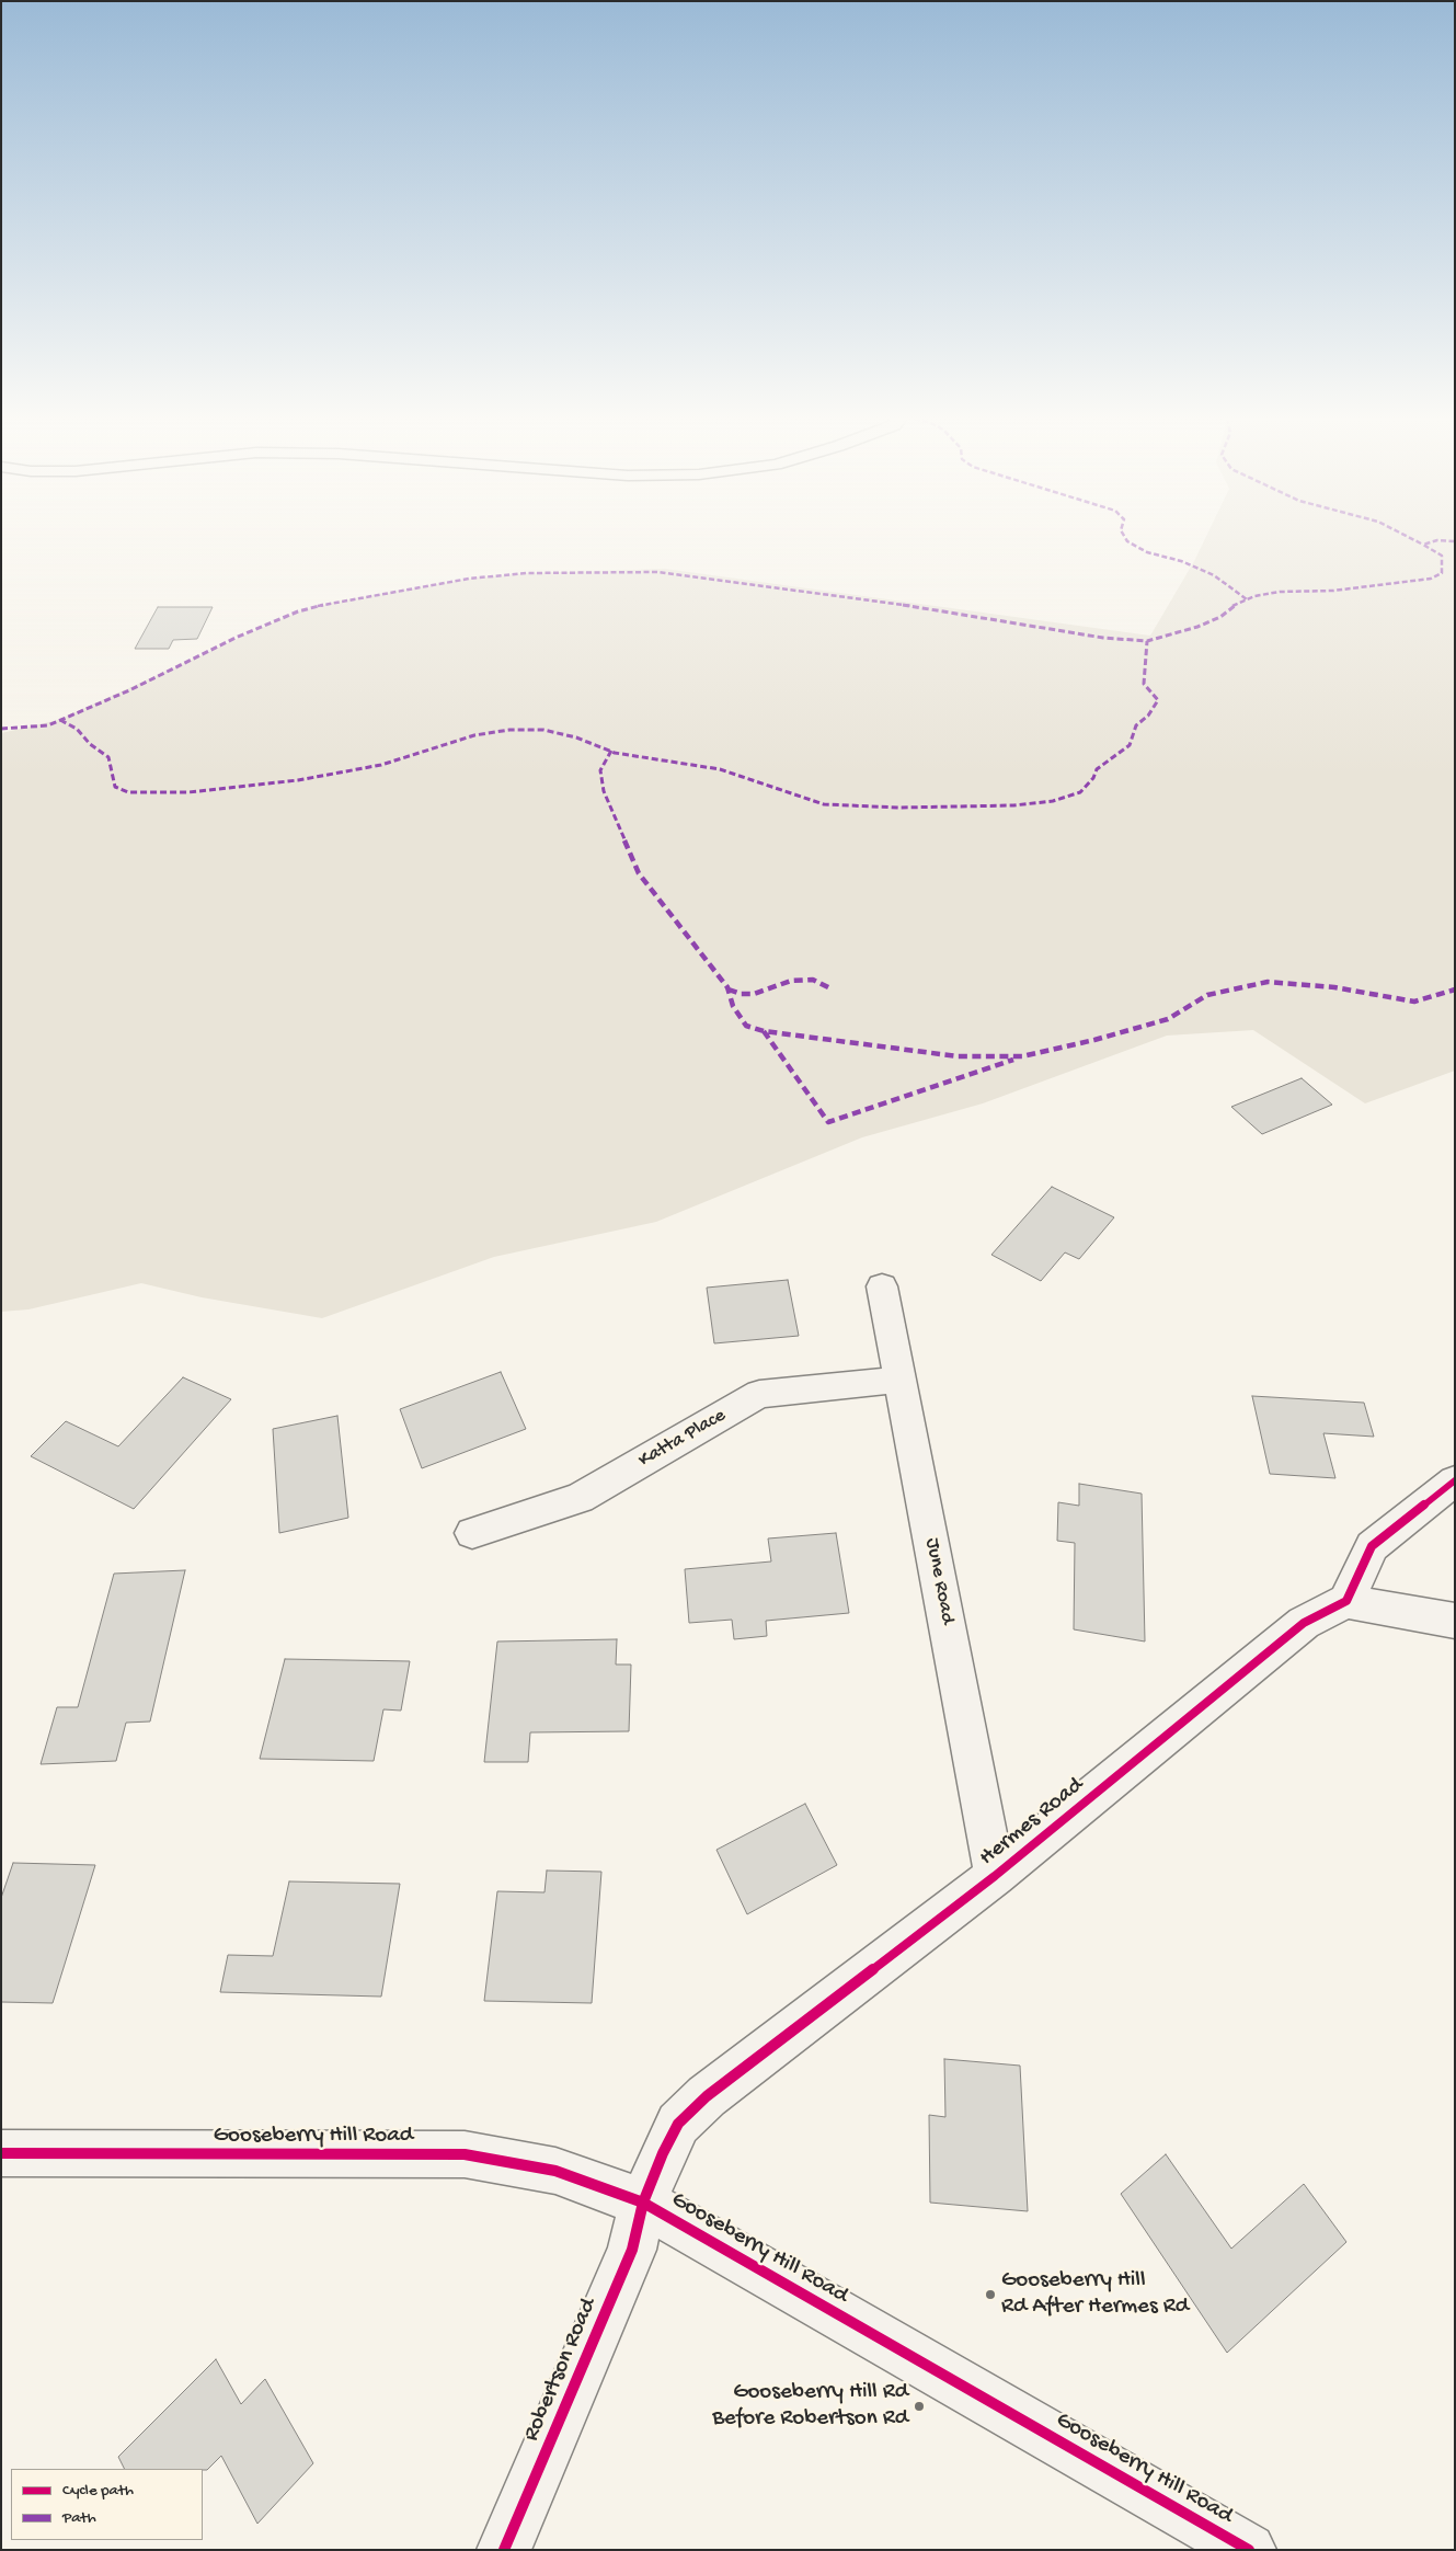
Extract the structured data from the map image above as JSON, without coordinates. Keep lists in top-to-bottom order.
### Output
{
  "streets": {
    "street": [
      "Katta Place",
      "June Road",
      "Hermes Road",
      "Gooseberry Hill Road",
      "Robertson Road"
    ]
  },
  "crossings": [
    ["Katta Place", "June Road"],
    ["June Road", "Hermes Road"],
    ["Hermes Road", "Gooseberry Hill Road"],
    ["Hermes Road", "Robertson Road"],
    ["Gooseberry Hill Road", "Robertson Road"]
  ],
  "places": ["Gooseberry Hill Rd After Hermes Rd", "Gooseberry Hill Rd Before Robertson Rd"],
  "legend": ["Cycle path", "Path"]
}
